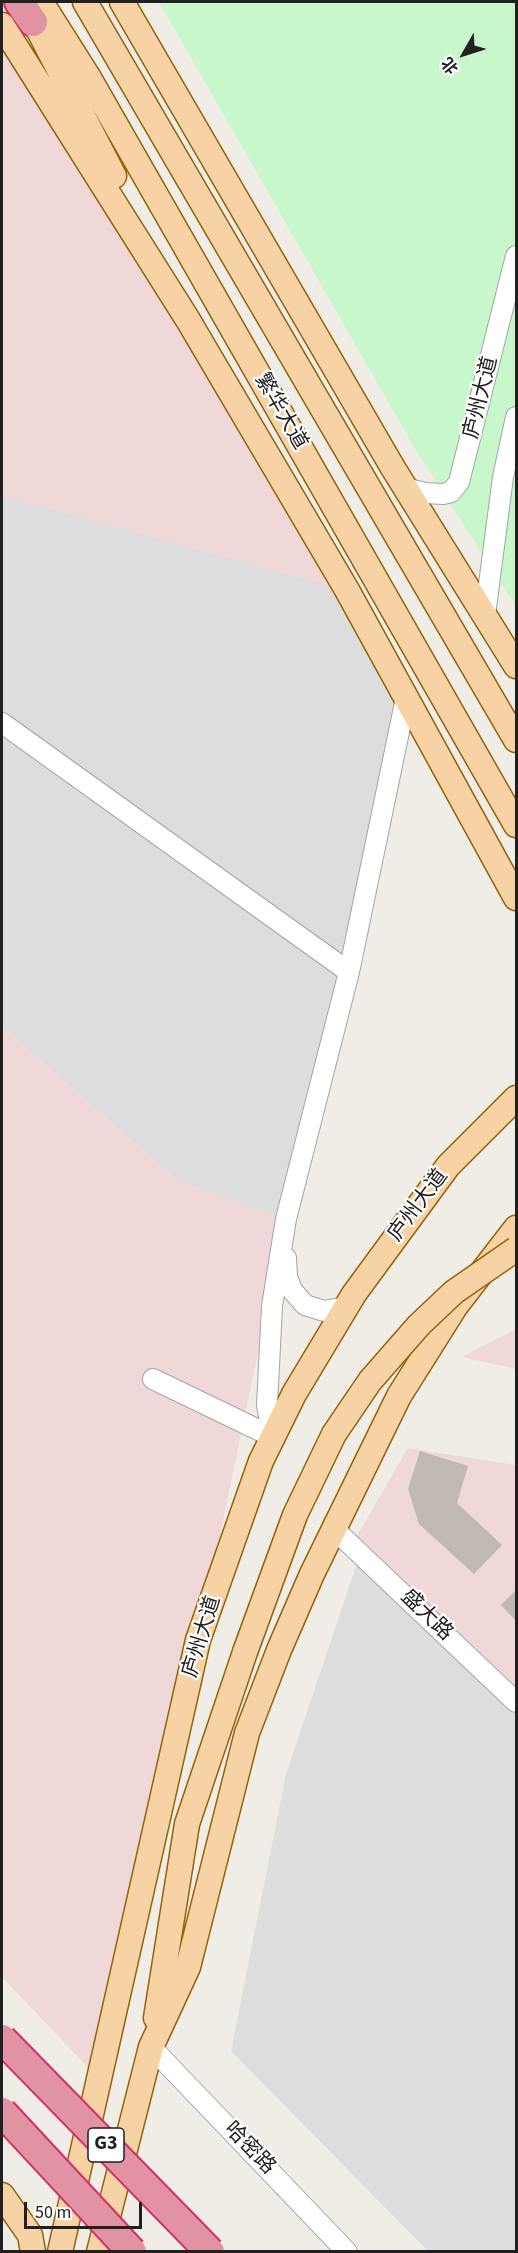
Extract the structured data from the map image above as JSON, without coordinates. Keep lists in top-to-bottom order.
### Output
{
  "streets": {
    "highway": ["G3"],
    "main road": ["庐州大道", "繁华大道"],
    "street": ["盛大路", "哈密路"]
  },
  "scale_bar": "50 m",
  "north": "bottom left"
}
